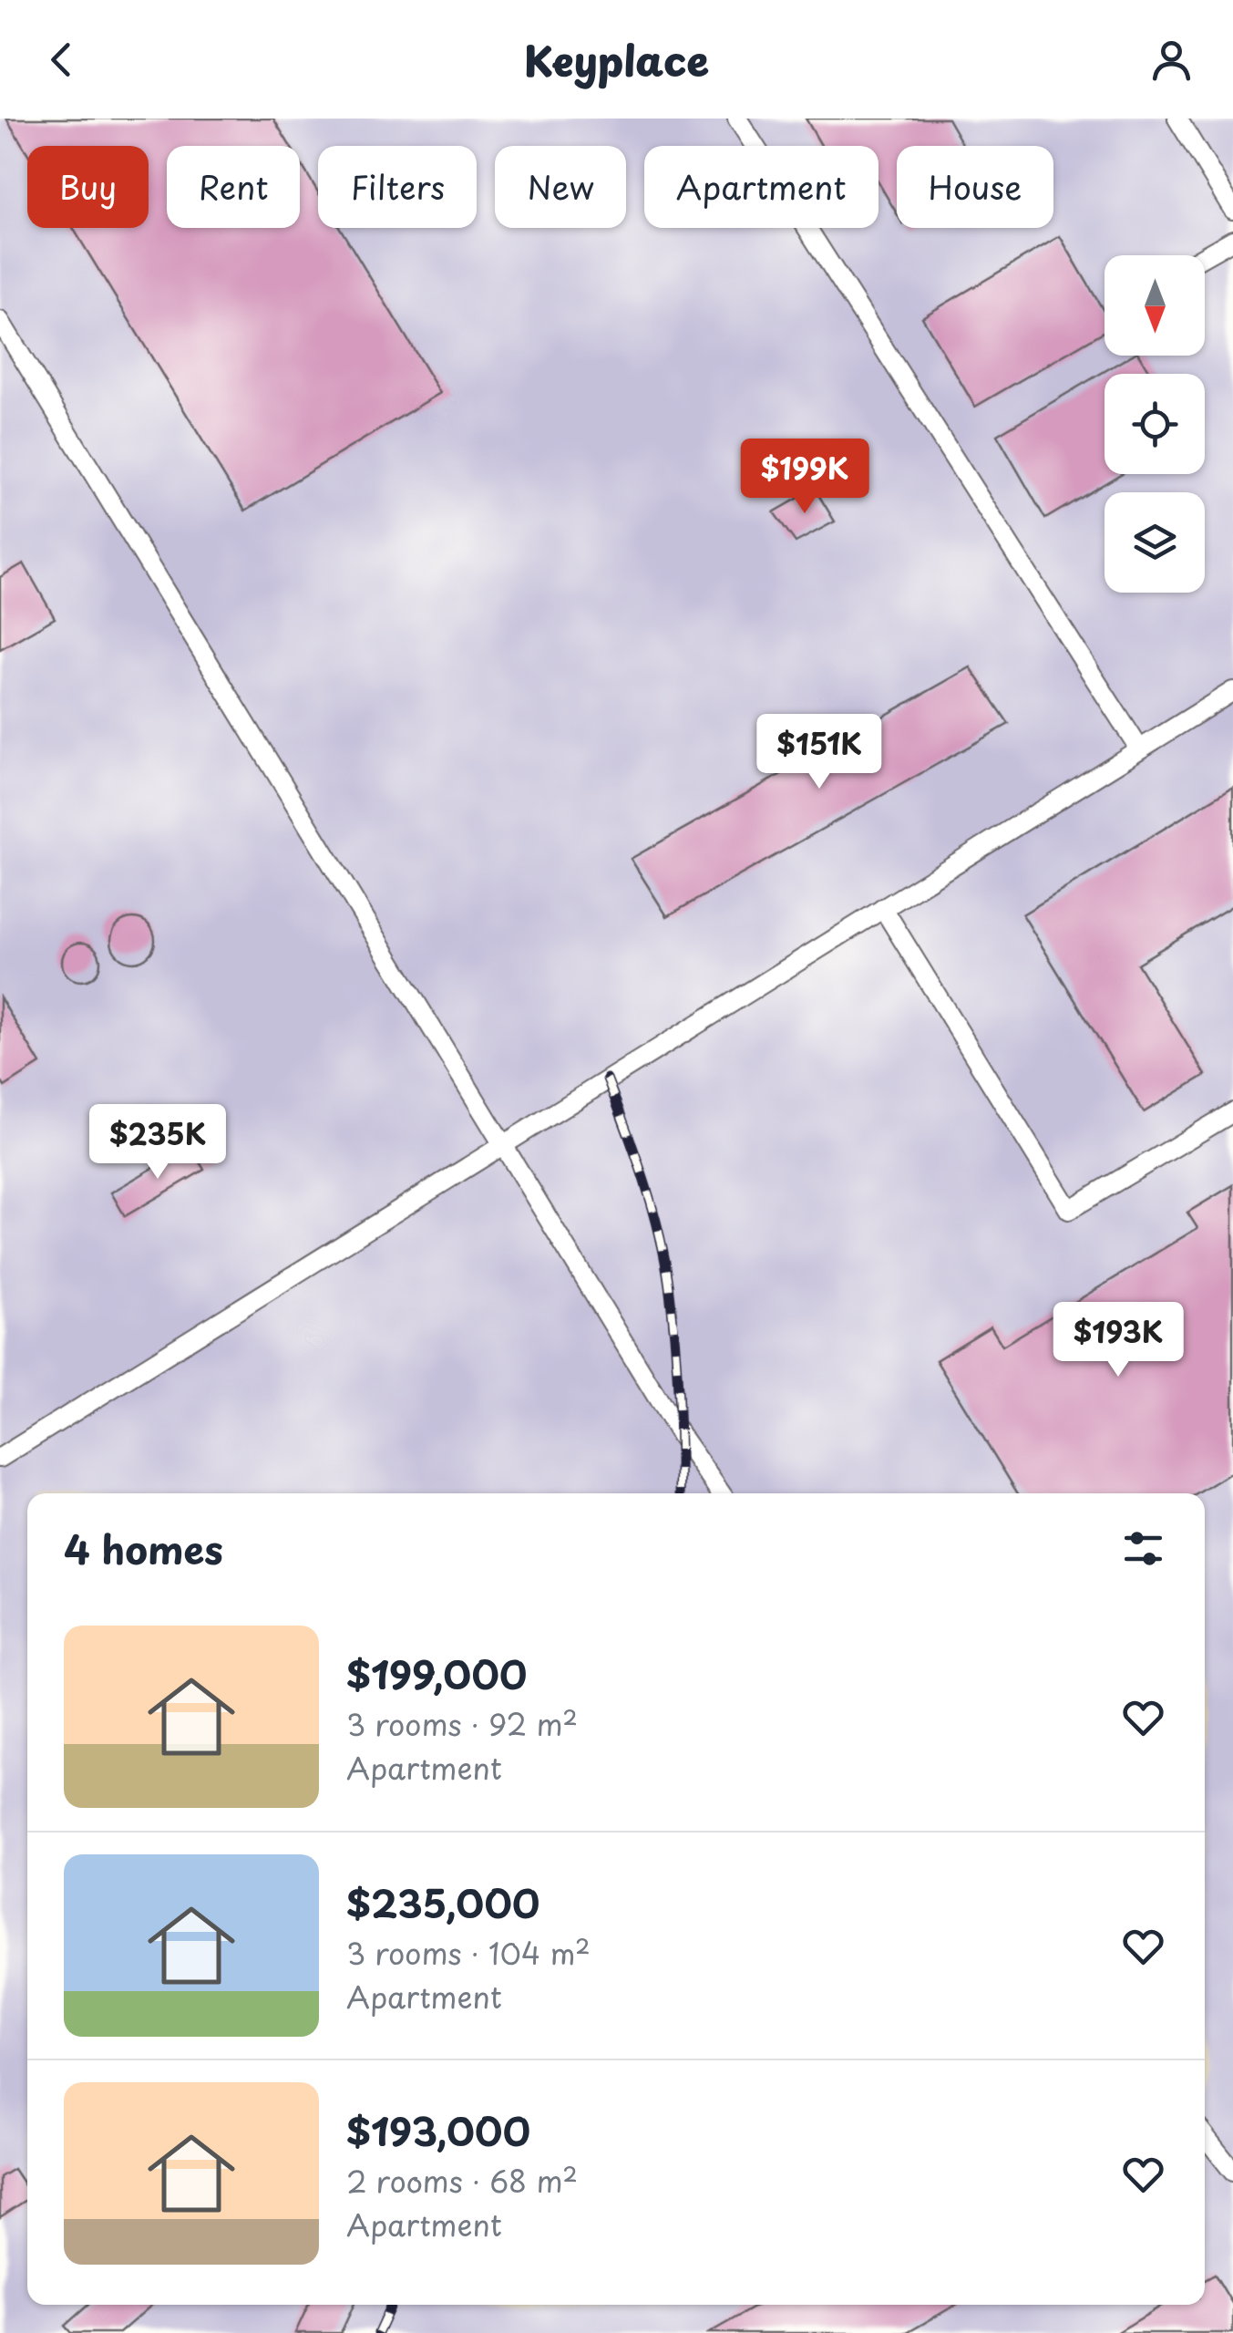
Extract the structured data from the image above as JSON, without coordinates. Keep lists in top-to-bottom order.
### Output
{
  "north": "bottom",
  "page": {
    "header": "Keyplace",
    "chip": [
      "Buy",
      "Rent",
      "Filters",
      "New",
      "Apartment",
      "House"
    ],
    "price": [
      "$199K",
      "$151K",
      "$235K",
      "$193K"
    ],
    "heading": "4 homes",
    "list": [
      {
        "name": "$199,000",
        "note": "3 rooms · 92 m² · Apartment"
      },
      {
        "name": "$235,000",
        "note": "3 rooms · 104 m² · Apartment"
      },
      {
        "name": "$193,000",
        "note": "2 rooms · 68 m² · Apartment"
      }
    ]
  }
}
